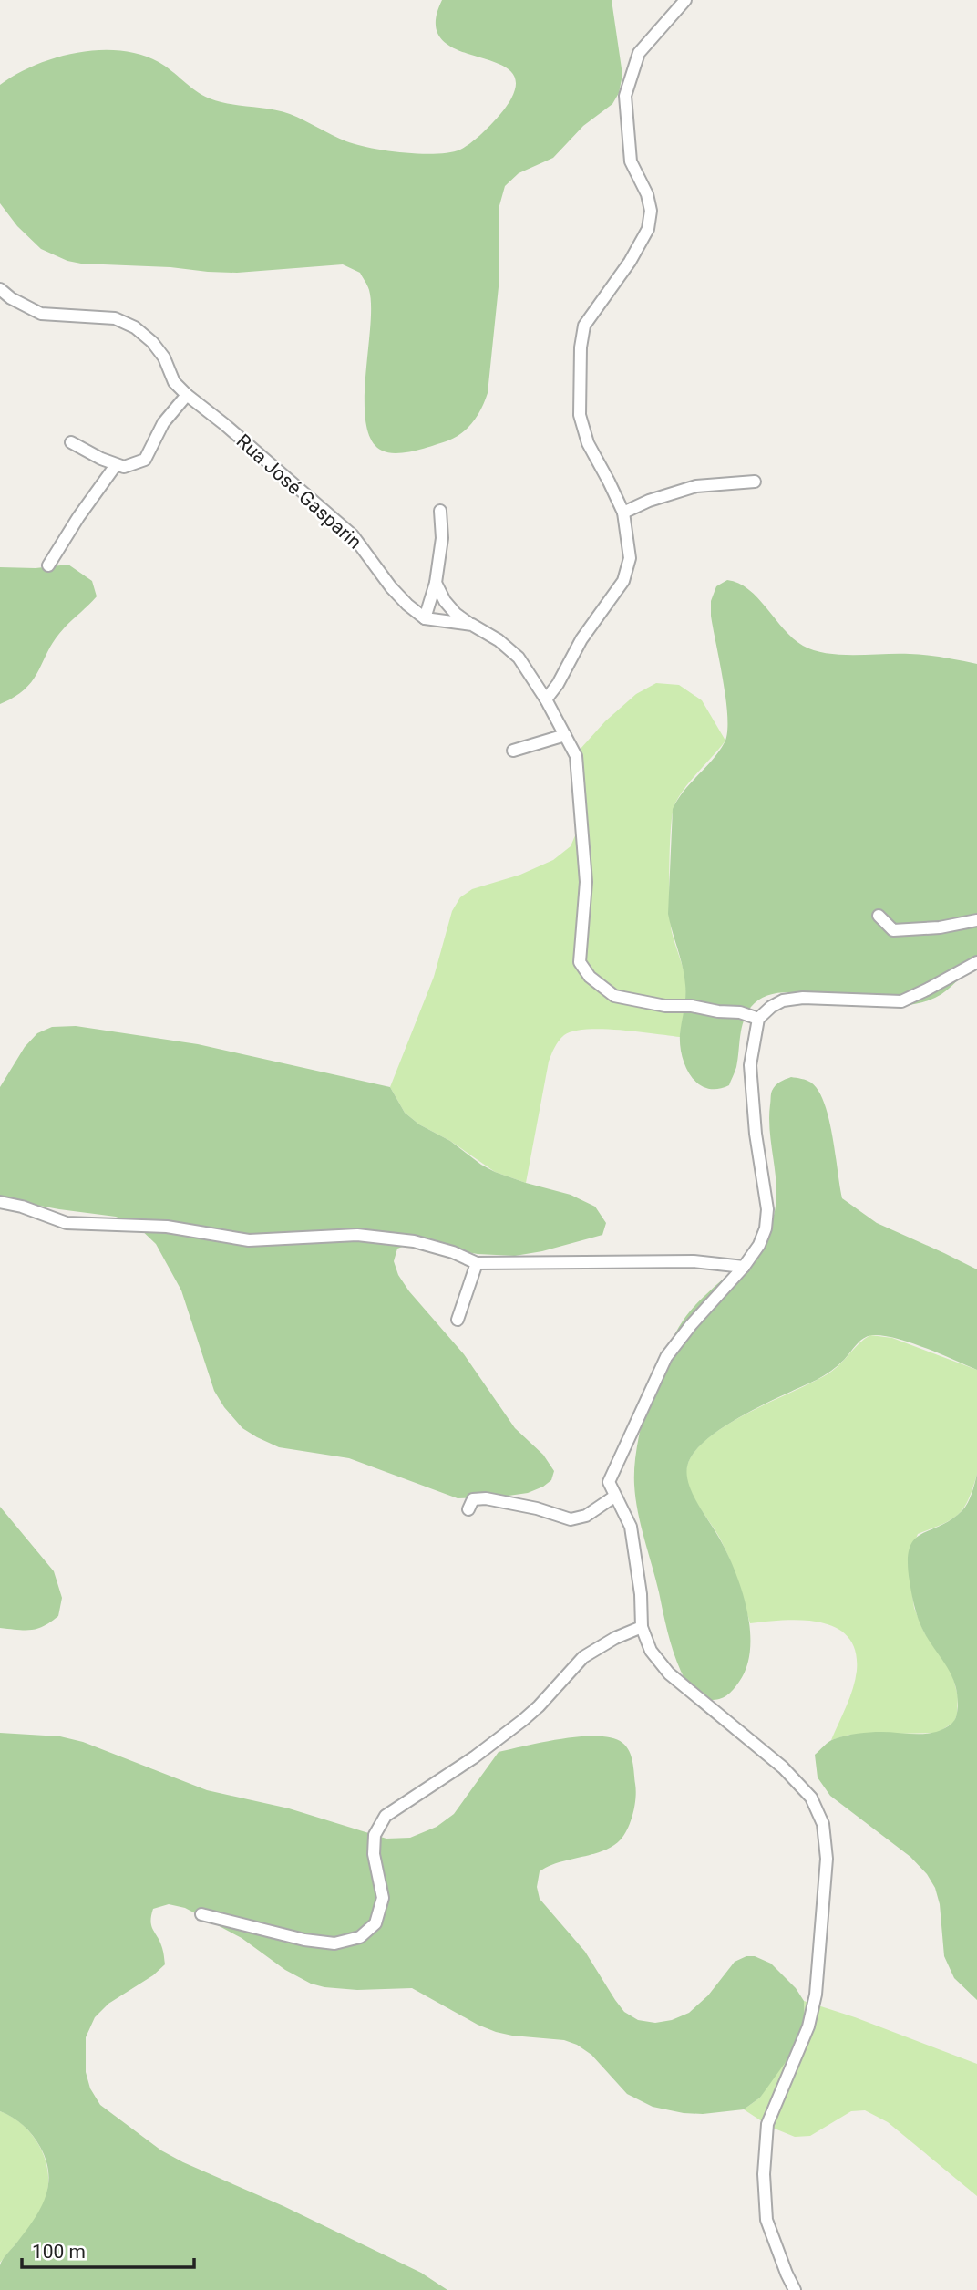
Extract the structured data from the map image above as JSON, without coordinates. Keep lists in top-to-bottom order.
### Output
{
  "streets": {
    "street": ["Rua José Gasparin"]
  },
  "scale_bar": "100 m"
}
